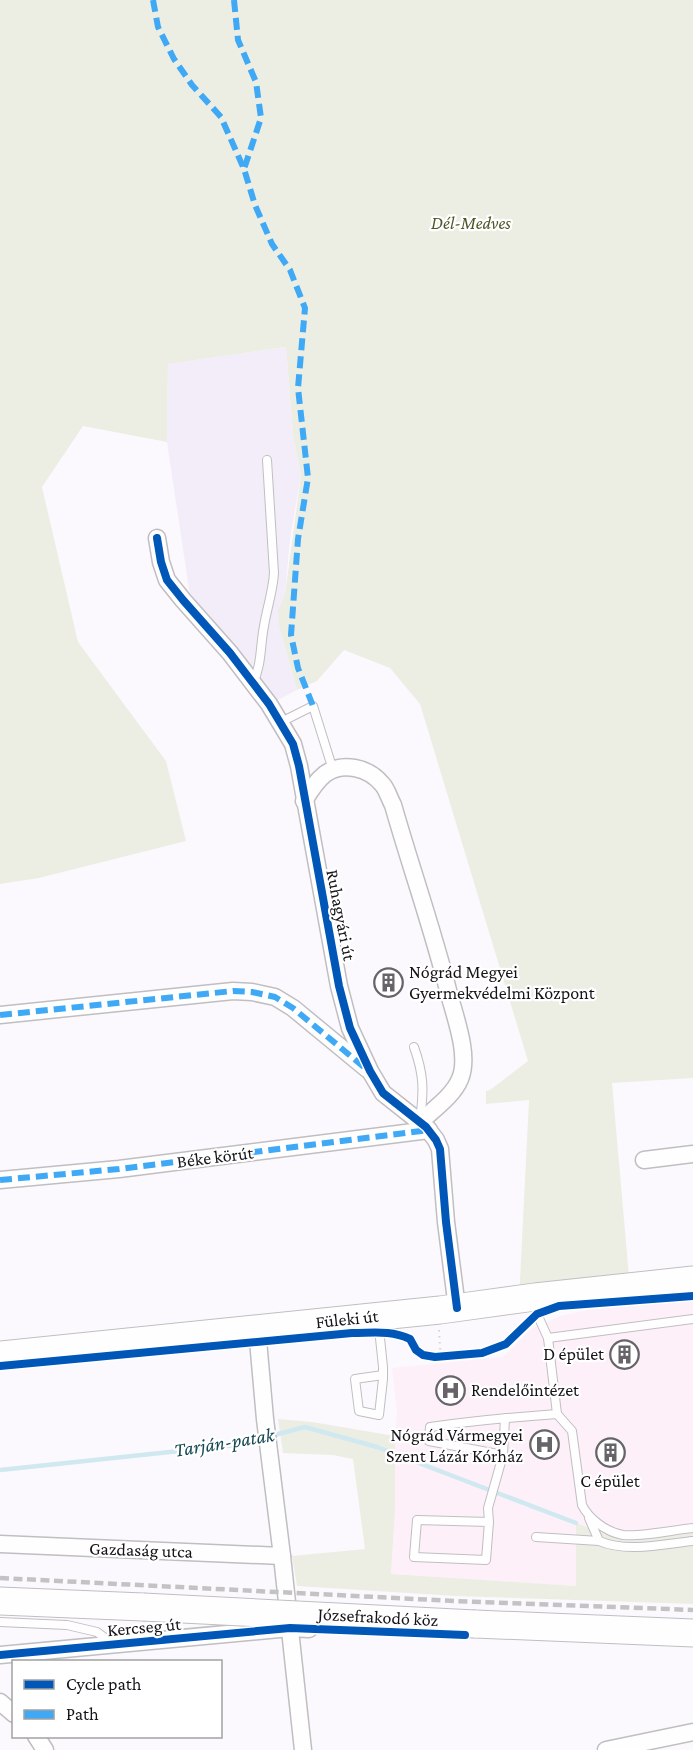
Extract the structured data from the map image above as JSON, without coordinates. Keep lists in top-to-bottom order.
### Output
{
  "streets": {
    "main road": ["Füleki út"],
    "street": [
      "Ruhagyári út",
      "Béke körút",
      "Gazdaság utca",
      "Józsefrakodó köz",
      "Kercseg út"
    ]
  },
  "crossings": [
    ["Ruhagyári út", "Béke körút"],
    ["Ruhagyári út", "Füleki út"],
    ["Józsefrakodó köz", "Kercseg út"]
  ],
  "water": ["Tarján-patak"],
  "parks": ["Dél-Medves"],
  "places": {
    "building": ["Nógrád Megyei Gyermekvédelmi Központ", "D épület", "C épület"],
    "hospital": ["Rendelőintézet", "Nógrád Vármegyei Szent Lázár Kórház"]
  },
  "legend": ["Cycle path", "Path"]
}
